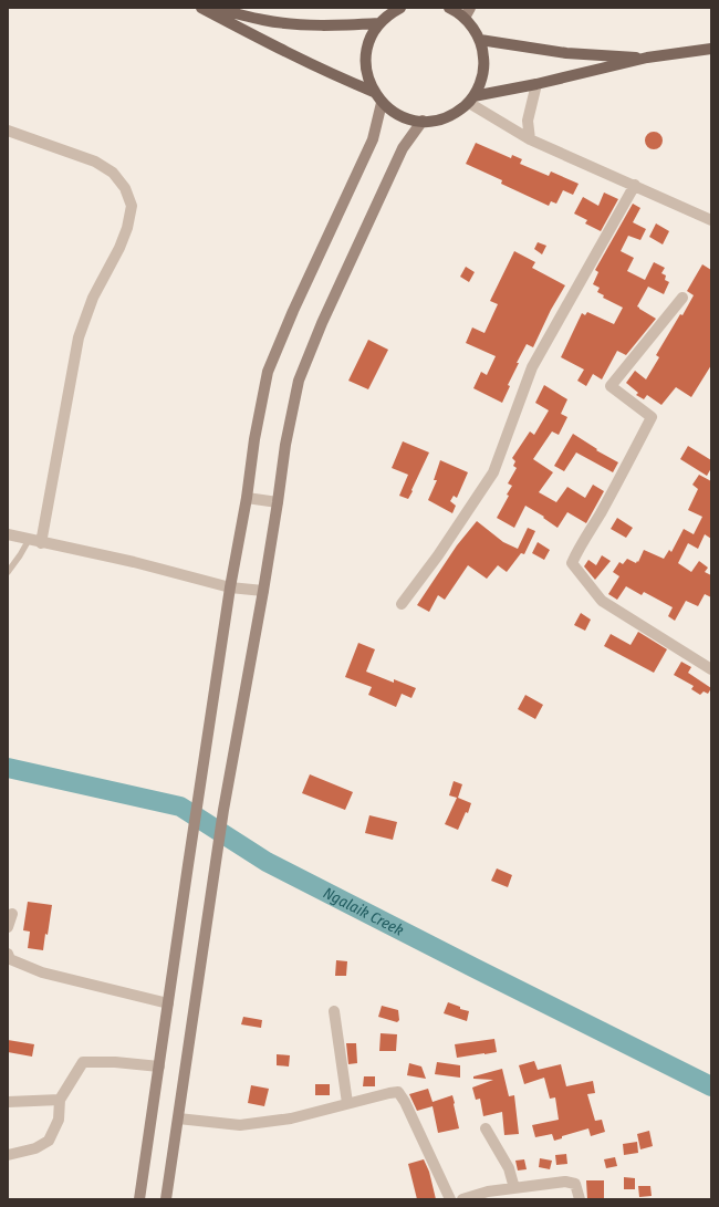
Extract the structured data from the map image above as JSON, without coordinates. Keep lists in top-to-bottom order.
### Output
{
  "water": ["Ngalaik Creek"]
}
